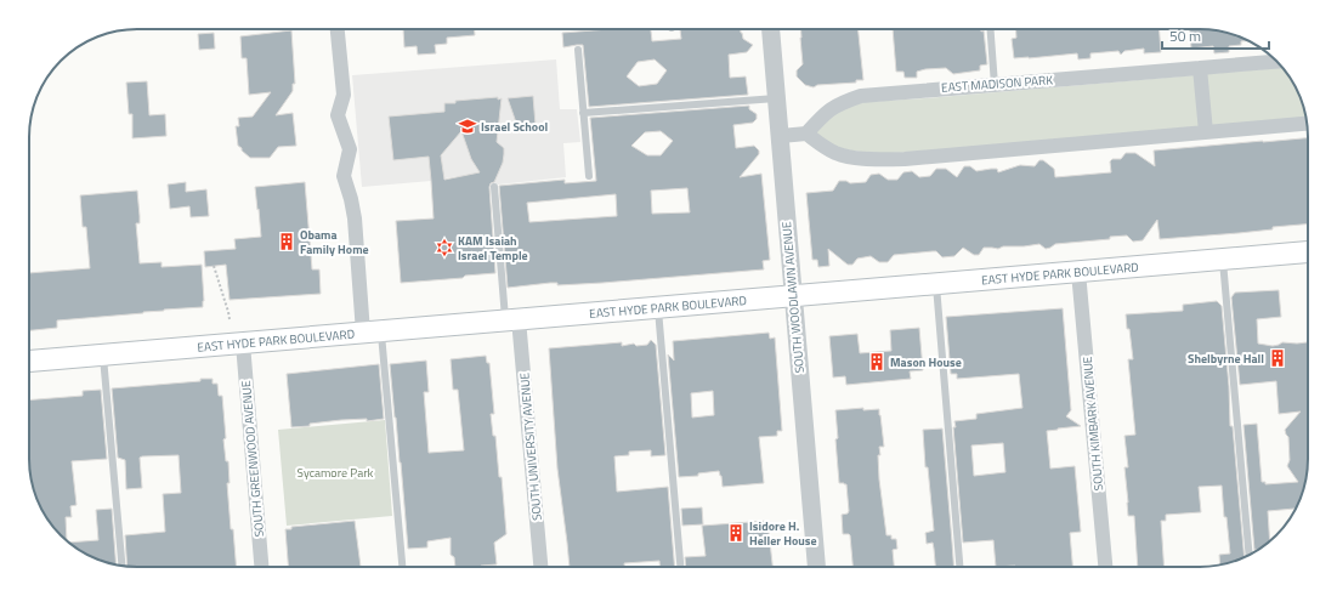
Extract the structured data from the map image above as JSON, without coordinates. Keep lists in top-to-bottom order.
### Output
{
  "streets": {
    "main road": ["EAST HYDE PARK BOULEVARD"],
    "street": [
      "EAST MADISON PARK",
      "SOUTH WOODLAWN AVENUE",
      "SOUTH KIMBARK AVENUE",
      "SOUTH UNIVERSITY AVENUE",
      "SOUTH GREENWOOD AVENUE"
    ]
  },
  "crossings": [
    ["EAST HYDE PARK BOULEVARD", "SOUTH WOODLAWN AVENUE"],
    ["EAST HYDE PARK BOULEVARD", "SOUTH KIMBARK AVENUE"],
    ["EAST HYDE PARK BOULEVARD", "SOUTH UNIVERSITY AVENUE"],
    ["EAST HYDE PARK BOULEVARD", "SOUTH GREENWOOD AVENUE"]
  ],
  "parks": ["Sycamore Park"],
  "places": {
    "school or university": ["Israel School"],
    "building": [
      "Obama Family Home",
      "Shelbyrne Hall",
      "Mason House",
      "Isidore H. Heller House"
    ],
    "synagogue": ["KAM Isaiah Israel Temple"]
  },
  "scale_bar": "50 m"
}
